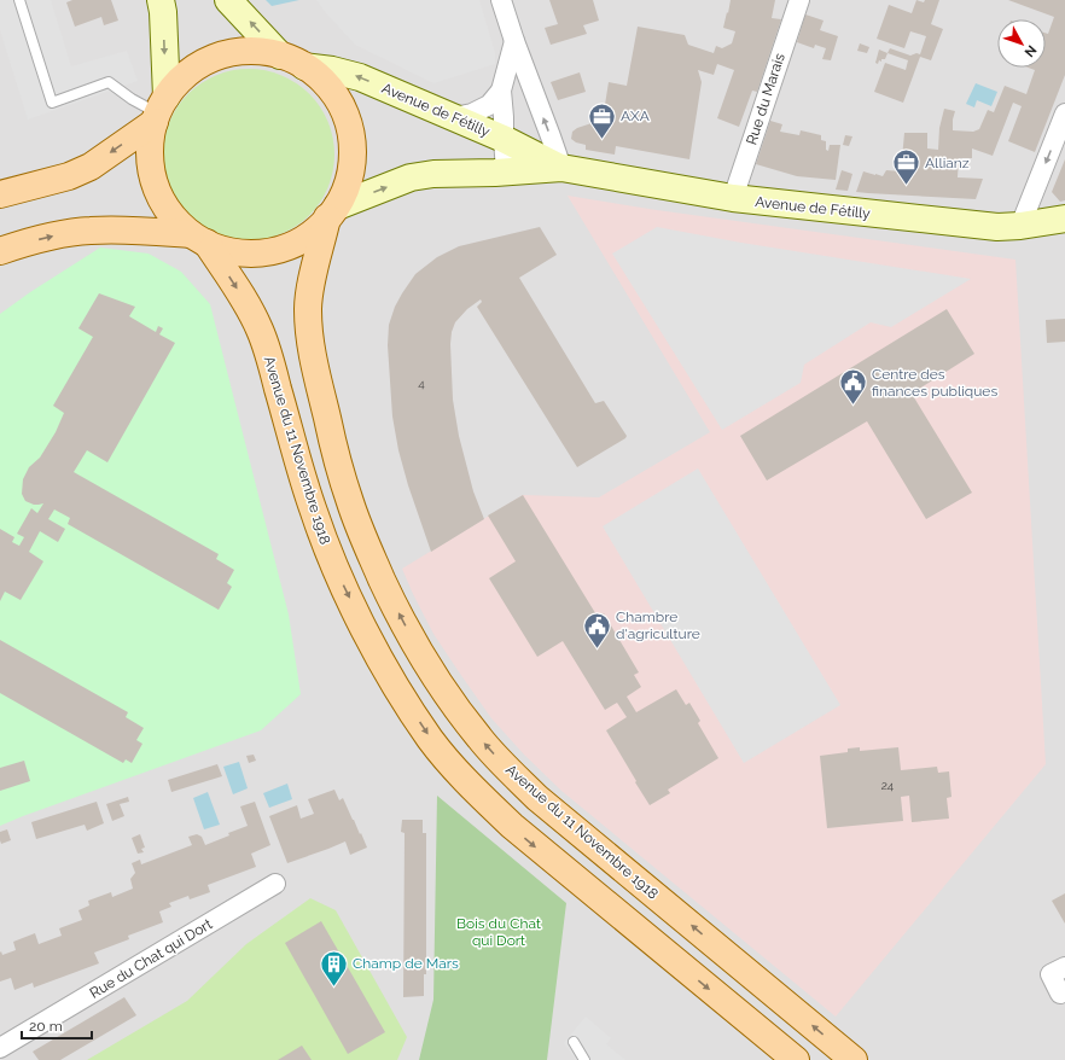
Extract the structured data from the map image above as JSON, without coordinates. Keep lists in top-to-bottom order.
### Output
{
  "streets": {
    "main road": ["Avenue du 11 Novembre 1918"],
    "street": ["Rue du Marais", "Avenue de Fétilly", "Rue du Chat qui Dort"]
  },
  "crossings": [
    ["Rue du Marais", "Avenue de Fétilly"],
    ["Avenue de Fétilly", "Avenue du 11 Novembre 1918"]
  ],
  "parks": ["Bois du Chat qui Dort"],
  "places": {
    "office": ["AXA", "Allianz"],
    "public building": ["Centre des finances publiques", "Chambre d'agriculture"],
    "building": ["Champ de Mars"]
  },
  "house_numbers": ["4", "24"],
  "scale_bar": "20 m",
  "north": "bottom right"
}
